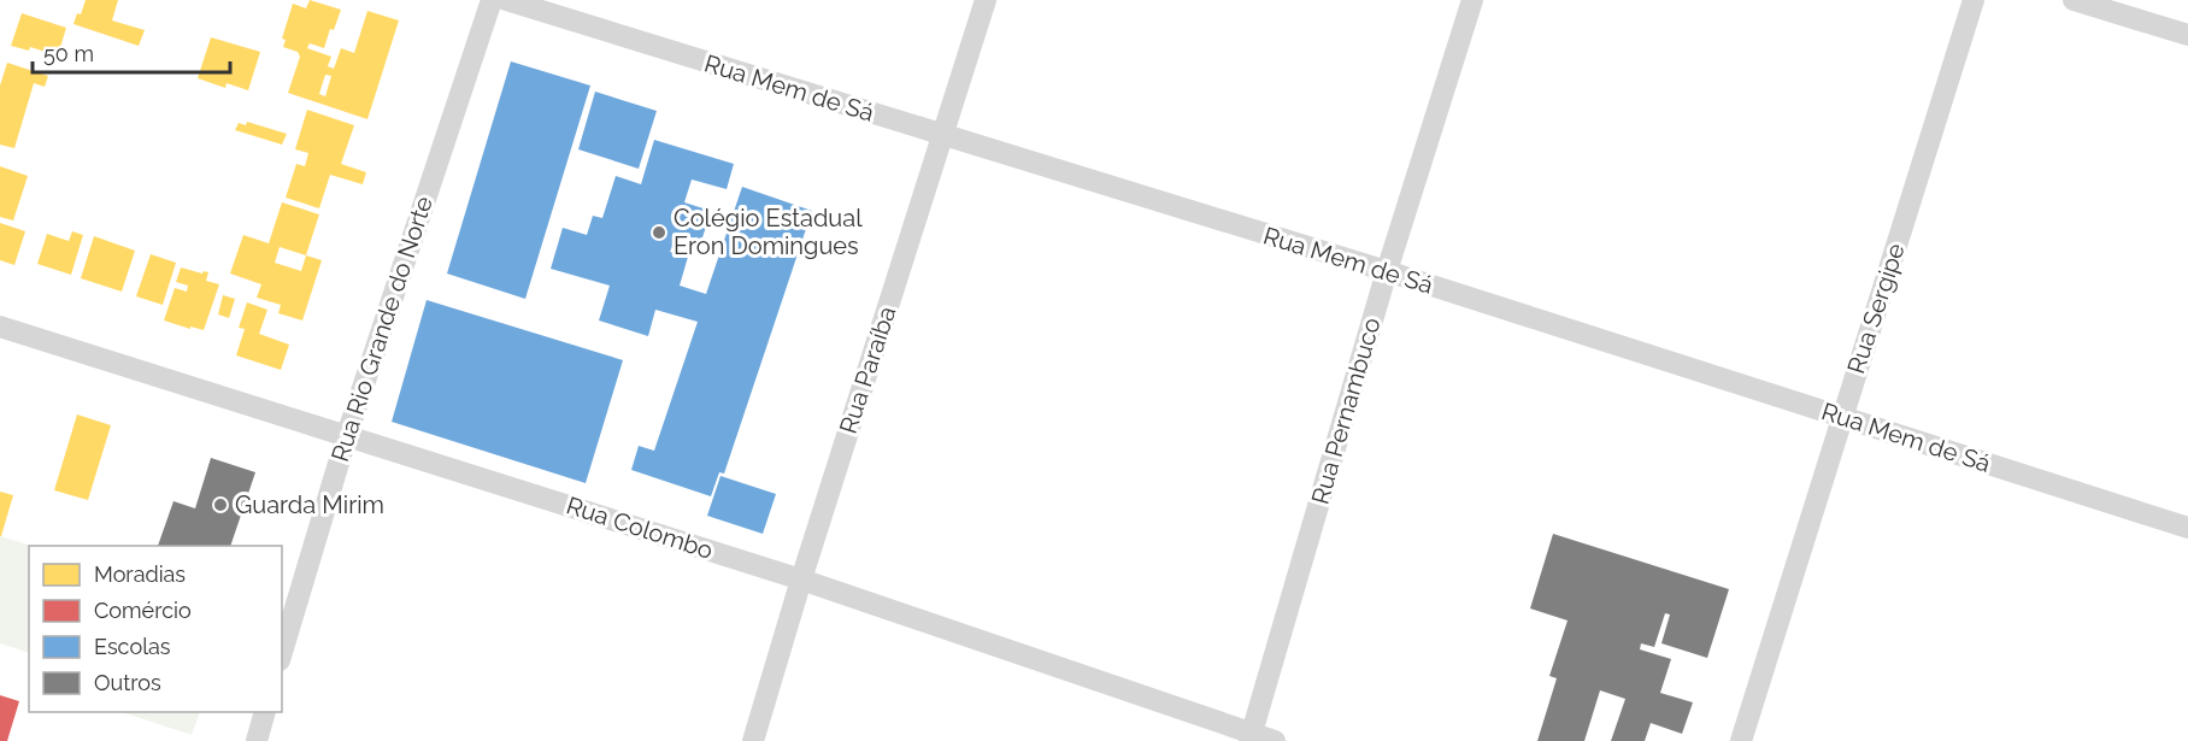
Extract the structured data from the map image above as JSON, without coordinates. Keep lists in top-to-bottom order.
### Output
{
  "streets": {
    "street": [
      "Rua Mem de Sá",
      "Rua Sergipe",
      "Rua Rio Grande do Norte",
      "Rua Paraíba",
      "Rua Pernambuco",
      "Rua Colombo"
    ]
  },
  "crossings": [
    ["Rua Mem de Sá", "Rua Sergipe"],
    ["Rua Mem de Sá", "Rua Paraíba"],
    ["Rua Mem de Sá", "Rua Pernambuco"],
    ["Rua Rio Grande do Norte", "Rua Colombo"],
    ["Rua Paraíba", "Rua Colombo"],
    ["Rua Pernambuco", "Rua Colombo"]
  ],
  "places": ["Colégio Estadual Eron Domingues", "Guarda Mirim"],
  "legend": [
    "Moradias",
    "Comércio",
    "Escolas",
    "Outros"
  ],
  "scale_bar": "50 m"
}
